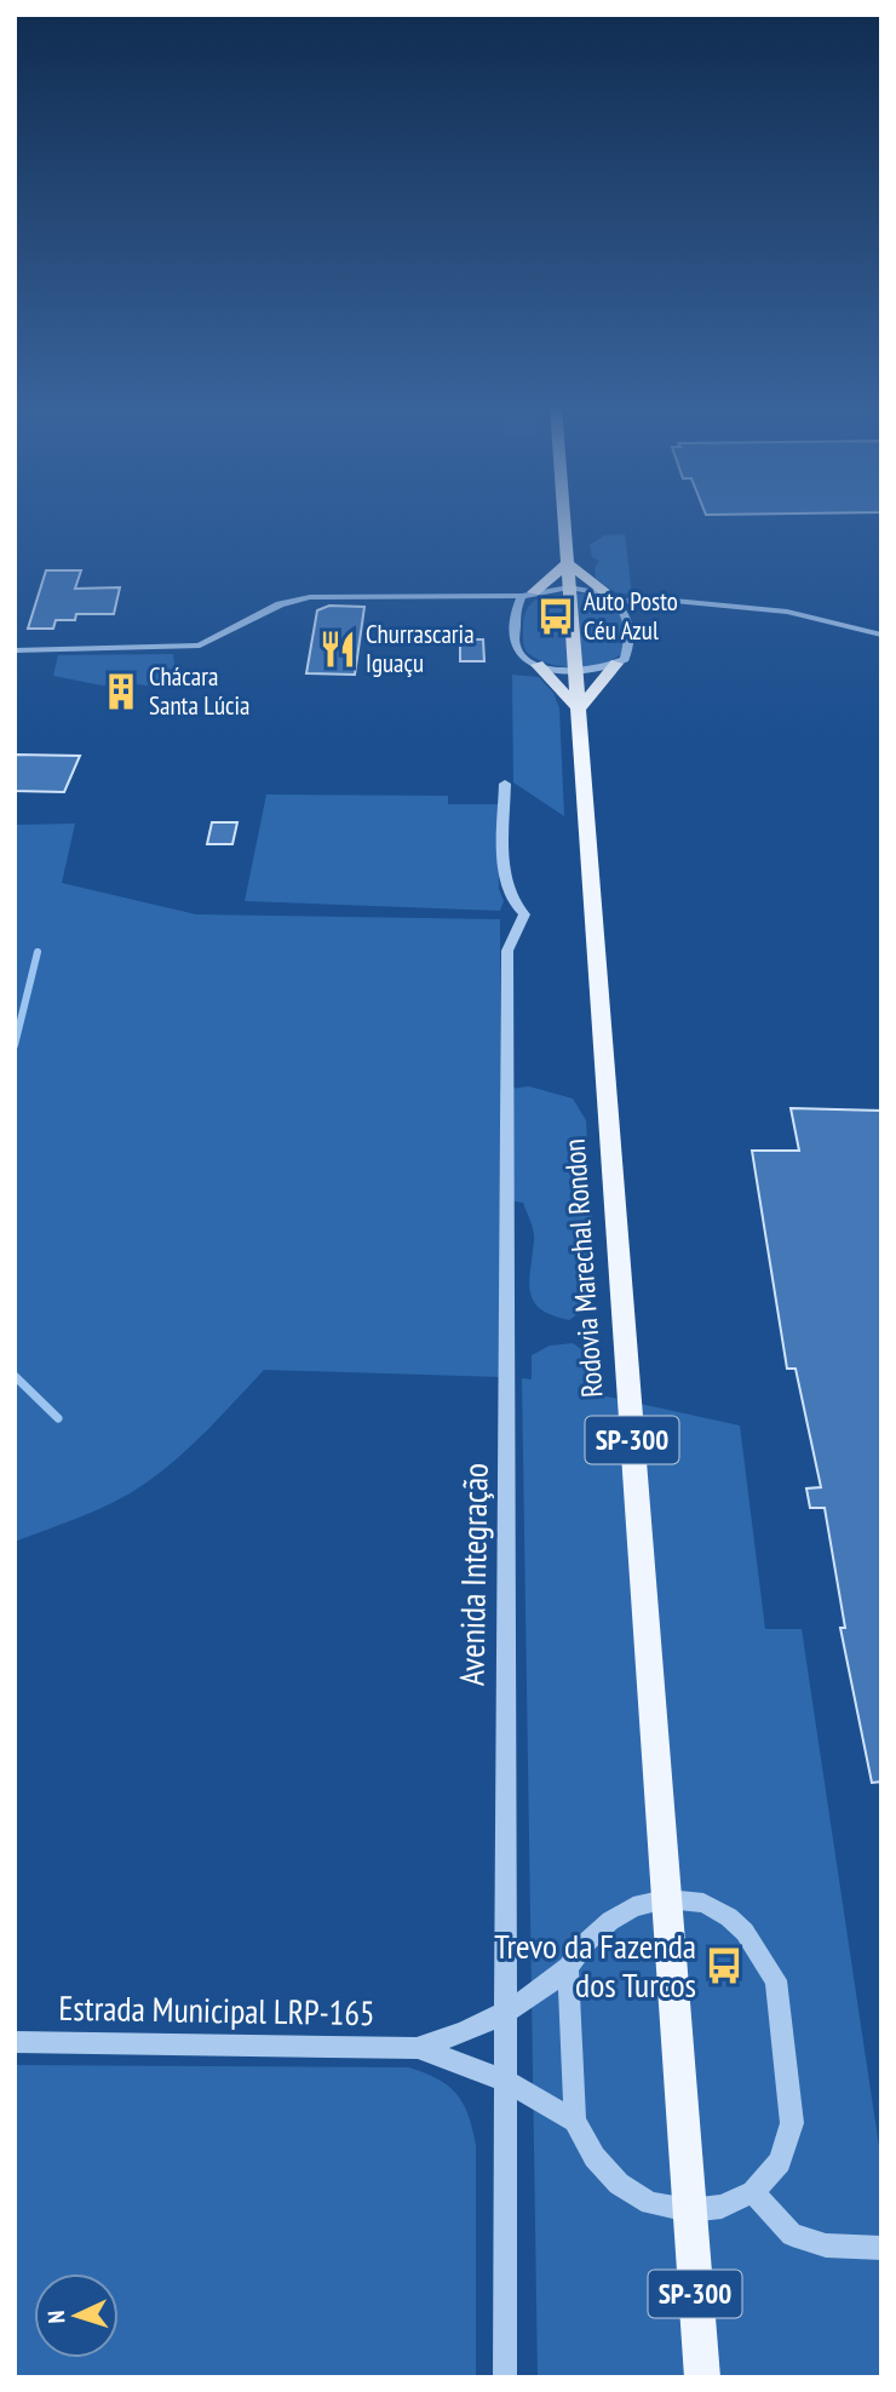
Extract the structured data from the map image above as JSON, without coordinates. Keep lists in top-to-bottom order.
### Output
{
  "streets": {
    "main road": ["Rodovia Marechal Rondon", "SP-300"],
    "street": ["Avenida Integração", "Estrada Municipal LRP-165"]
  },
  "crossings": [
    ["Rodovia Marechal Rondon", "Estrada Municipal LRP-165"],
    ["Avenida Integração", "Estrada Municipal LRP-165"]
  ],
  "places": {
    "bus stop": ["Auto Posto Céu Azul", "Trevo da Fazenda dos Turcos"],
    "restaurant": ["Churrascaria Iguaçu"],
    "building": ["Chácara Santa Lúcia"]
  },
  "north": "left"
}
